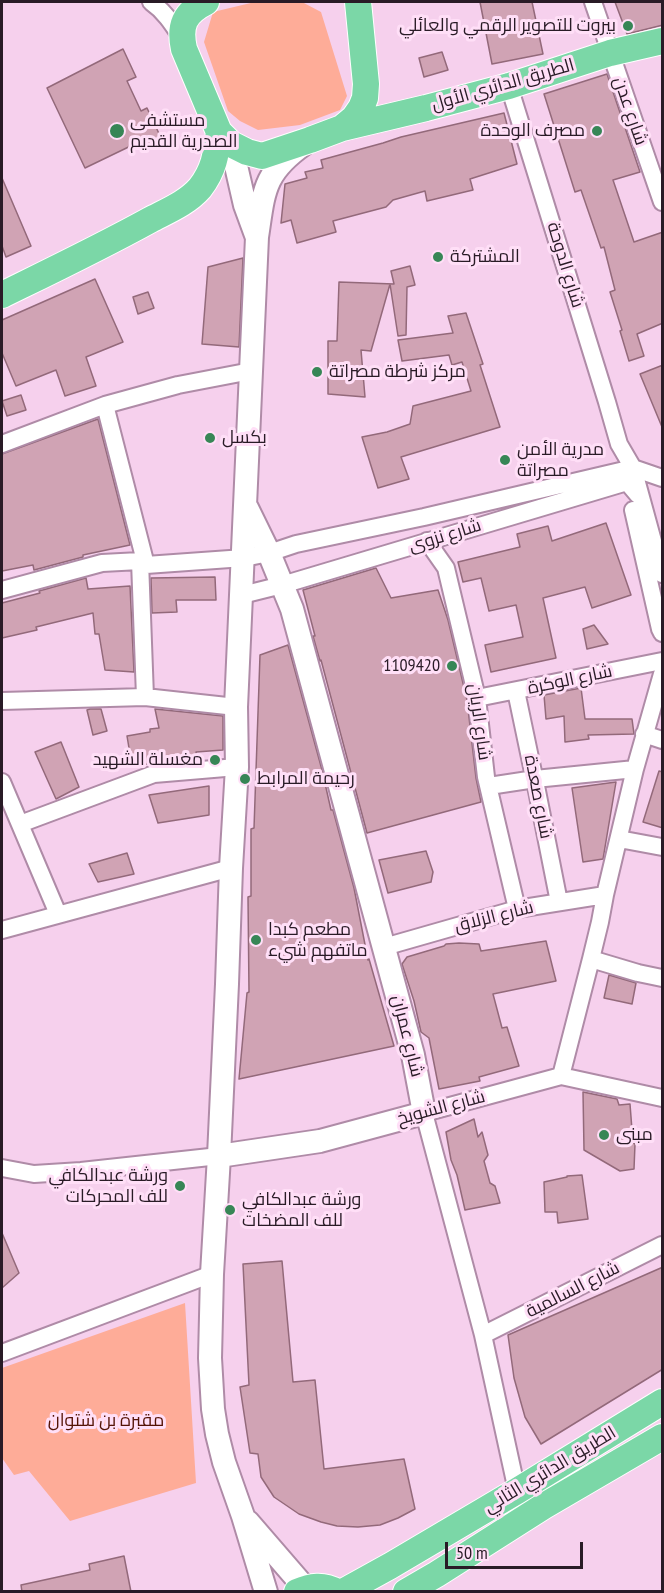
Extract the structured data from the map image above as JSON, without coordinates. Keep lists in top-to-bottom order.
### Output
{
  "streets": {
    "main road": [
      "الطريق الدائري الأول",
      "شارع عمران",
      "شارع الشويخ",
      "الطريق الدائري الثاني"
    ],
    "street": [
      "شارع عدن",
      "شارع الدوحة",
      "شارع نزوى",
      "شارع الوكرة",
      "شارع الريان",
      "شارع صعدة",
      "شارع الزلاق",
      "شارع السالمية"
    ]
  },
  "crossings": [
    ["الطريق الدائري الأول", "شارع عدن"],
    ["الطريق الدائري الأول", "شارع الدوحة"],
    ["شارع الدوحة", "شارع نزوى"],
    ["شارع نزوى", "شارع الريان"],
    ["شارع نزوى", "شارع عمران"],
    ["شارع الوكرة", "شارع الريان"],
    ["شارع الوكرة", "شارع صعدة"],
    ["شارع الريان", "شارع الزلاق"],
    ["شارع صعدة", "شارع الزلاق"],
    ["شارع الزلاق", "شارع عمران"],
    ["شارع عمران", "شارع الشويخ"],
    ["شارع عمران", "شارع السالمية"],
    ["شارع عمران", "الطريق الدائري الثاني"]
  ],
  "parks": ["مقبرة بن شتوان"],
  "places": [
    "بيروت للتصوير الرقمي والعائلي",
    "مستشفى الصدرية القديم",
    "مصرف الوحدة",
    "المشتركة",
    "مركز شرطة مصراتة",
    "بكسل",
    "مدرية الأمن مصراتة",
    "1109420",
    "مغسلة الشهيد",
    "رحيمة المرابط",
    "مطعم كبدا ماتفهم شيء",
    "مبنى",
    "ورشة عبدالكافي للف المحركات",
    "ورشة عبدالكافي للف المضخات"
  ],
  "scale_bar": "50 m"
}
